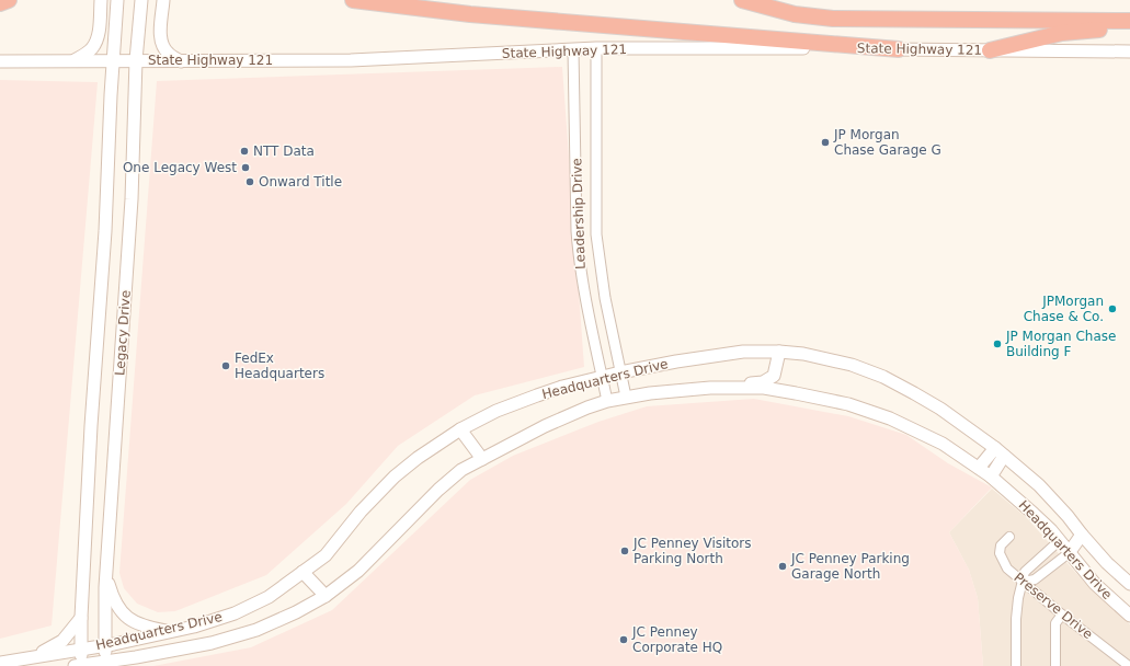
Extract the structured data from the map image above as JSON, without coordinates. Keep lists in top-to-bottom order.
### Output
{
  "streets": {
    "main road": ["State Highway 121", "Legacy Drive", "Headquarters Drive"],
    "street": ["Leadership Drive", "Preserve Drive"]
  },
  "crossings": [
    ["State Highway 121", "Leadership Drive"],
    ["State Highway 121", "Legacy Drive"],
    ["Leadership Drive", "Headquarters Drive"],
    ["Legacy Drive", "Headquarters Drive"]
  ],
  "places": [
    "JP Morgan Chase Garage G",
    "NTT Data",
    "One Legacy West",
    "Onward Title",
    "JPMorgan Chase & Co.",
    "JP Morgan Chase Building F",
    "FedEx Headquarters",
    "JC Penney Visitors Parking North",
    "JC Penney Parking Garage North",
    "JC Penney Corporate HQ"
  ]
}
